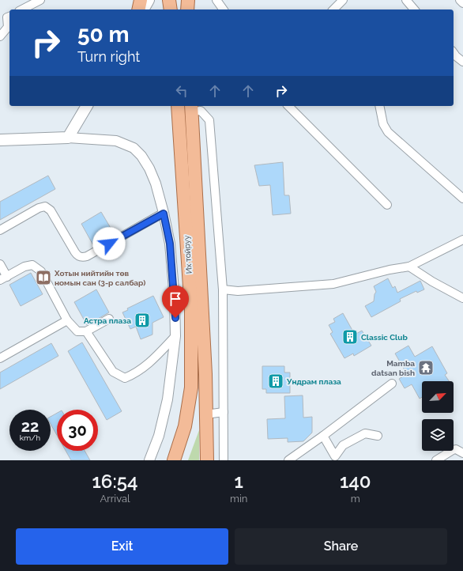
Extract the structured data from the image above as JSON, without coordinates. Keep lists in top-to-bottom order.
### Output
{
  "streets": {
    "main road": ["Их тойруу"]
  },
  "places": {
    "library": ["Хотын нийтийн төв номын сан (3-р салбар)"],
    "building": ["Астра плаза", "Classic Club", "Ундрам плаза"],
    "temple": ["Mamba datsan bish"]
  },
  "north": "top right",
  "page": {
    "turn": ["50 m", "Turn right"],
    "speed": "22 km/h",
    "limit": "30",
    "eta": [
      "16:54",
      "Arrival",
      "1",
      "min",
      "140",
      "m"
    ],
    "buttons": ["Exit", "Share"]
  }
}
